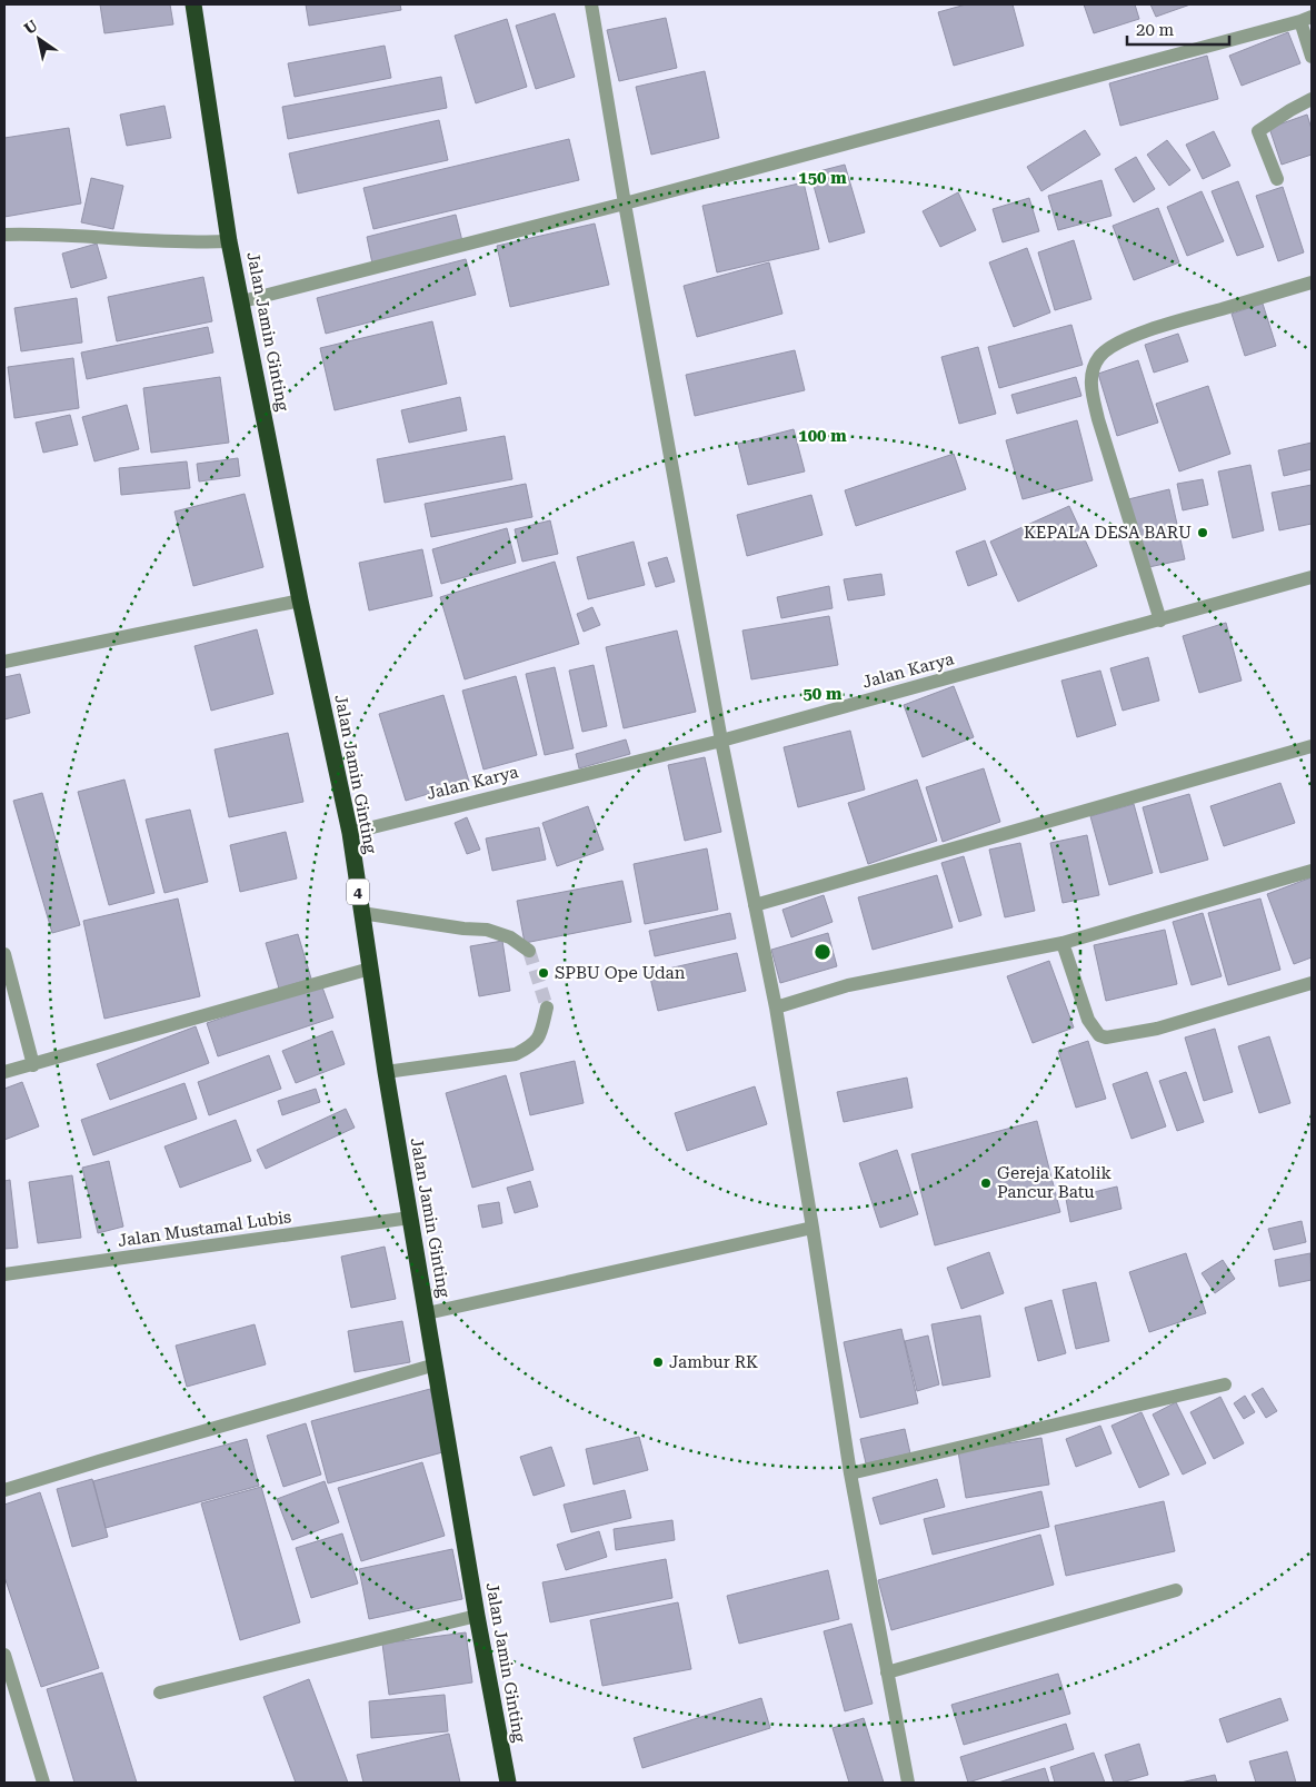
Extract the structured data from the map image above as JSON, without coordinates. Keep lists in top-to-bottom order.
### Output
{
  "streets": {
    "highway": ["Jalan Jamin Ginting", "4"],
    "street": ["Jalan Karya", "Jalan Mustamal Lubis"]
  },
  "crossings": [
    ["Jalan Jamin Ginting", "Jalan Karya"],
    ["Jalan Jamin Ginting", "Jalan Mustamal Lubis"]
  ],
  "places": [
    "KEPALA DESA BARU",
    "SPBU Ope Udan",
    "Gereja Katolik Pancur Batu",
    "Jambur RK"
  ],
  "scale_bar": "20 m",
  "north": "top left",
  "rings": ["150 m", "100 m", "50 m"]
}
